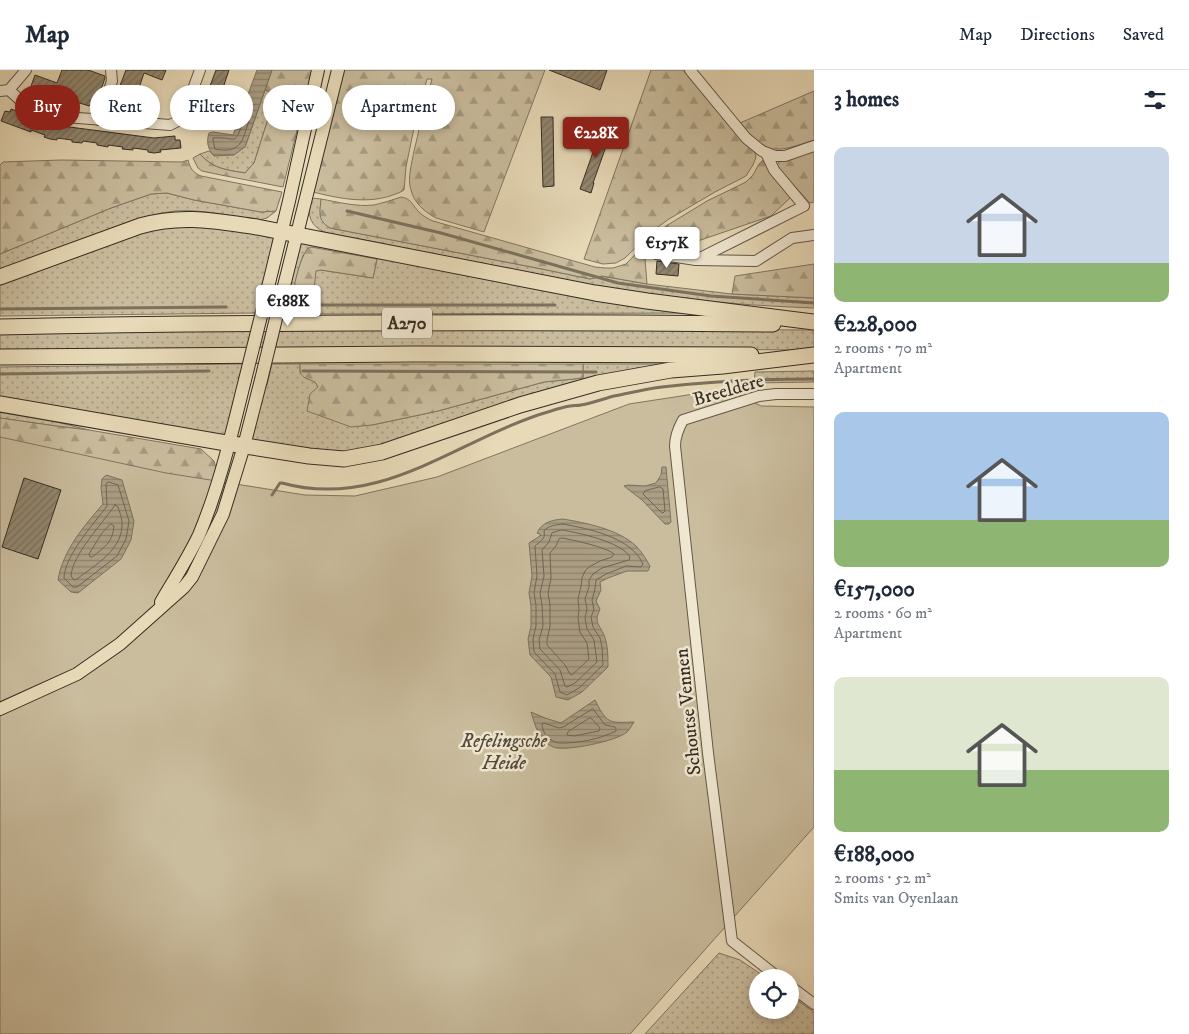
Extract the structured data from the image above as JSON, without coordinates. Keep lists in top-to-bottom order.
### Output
{
  "streets": {
    "highway": ["A270"],
    "street": ["Breeldere", "Schoutse Vennen"]
  },
  "crossings": [
    ["Breeldere", "Schoutse Vennen"]
  ],
  "parks": ["Refelingsche Heide"],
  "page": {
    "header": "Map",
    "nav": ["Map", "Directions", "Saved"],
    "heading": "3 homes",
    "chip": [
      "Buy",
      "Rent",
      "Filters",
      "New",
      "Apartment"
    ],
    "price": ["€228K", "€157K", "€188K"],
    "list": [
      {
        "name": "€228,000",
        "note": "2 rooms · 70 m² · Apartment"
      },
      {
        "name": "€157,000",
        "note": "2 rooms · 60 m² · Apartment"
      },
      {
        "name": "€188,000",
        "note": "2 rooms · 52 m² · Smits van Oyenlaan"
      }
    ]
  }
}
